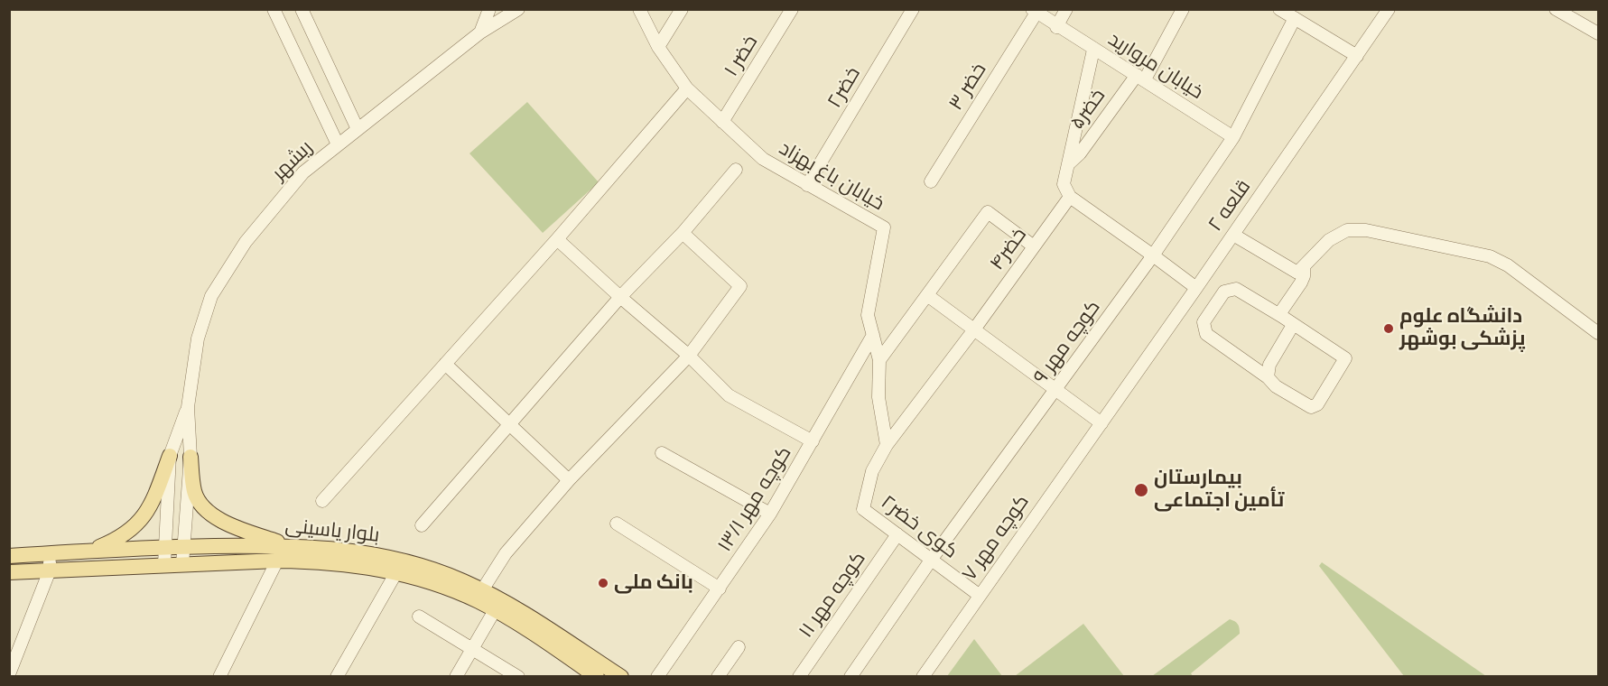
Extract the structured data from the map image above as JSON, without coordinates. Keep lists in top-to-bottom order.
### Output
{
  "streets": {
    "main road": ["بلوار یاسینی"],
    "street": [
      "خضر ۱",
      "خیابان مروارید",
      "خضر ۳",
      "خضر۲",
      "خضر۵",
      "ریشهر",
      "خیابان باغ بهزاد",
      "قلعه ۲",
      "خضر۴",
      "کوچه مهر ۹",
      "کوچه مهر ۱۳/۱",
      "کوی خضر۲",
      "کوچه مهر ۷",
      "کوچه مهر ۱۱"
    ]
  },
  "crossings": [
    ["خضر ۱", "خیابان باغ بهزاد"],
    ["خیابان مروارید", "خضر ۳"],
    ["خیابان مروارید", "خضر۵"],
    ["خیابان مروارید", "کوچه مهر ۹"],
    ["خضر۲", "خیابان باغ بهزاد"],
    ["ریشهر", "بلوار یاسینی"],
    ["خیابان باغ بهزاد", "خضر۴"],
    ["خیابان باغ بهزاد", "کوچه مهر ۱۳/۱"],
    ["خیابان باغ بهزاد", "کوی خضر۲"],
    ["قلعه ۲", "کوچه مهر ۷"],
    ["خضر۴", "کوی خضر۲"],
    ["کوچه مهر ۹", "کوی خضر۲"],
    ["کوی خضر۲", "کوچه مهر ۷"],
    ["کوی خضر۲", "کوچه مهر ۱۱"]
  ],
  "places": ["دانشگاه علوم پزشکی بوشهر", "بیمارستان تأمین اجتماعی", "بانک ملی"]
}
